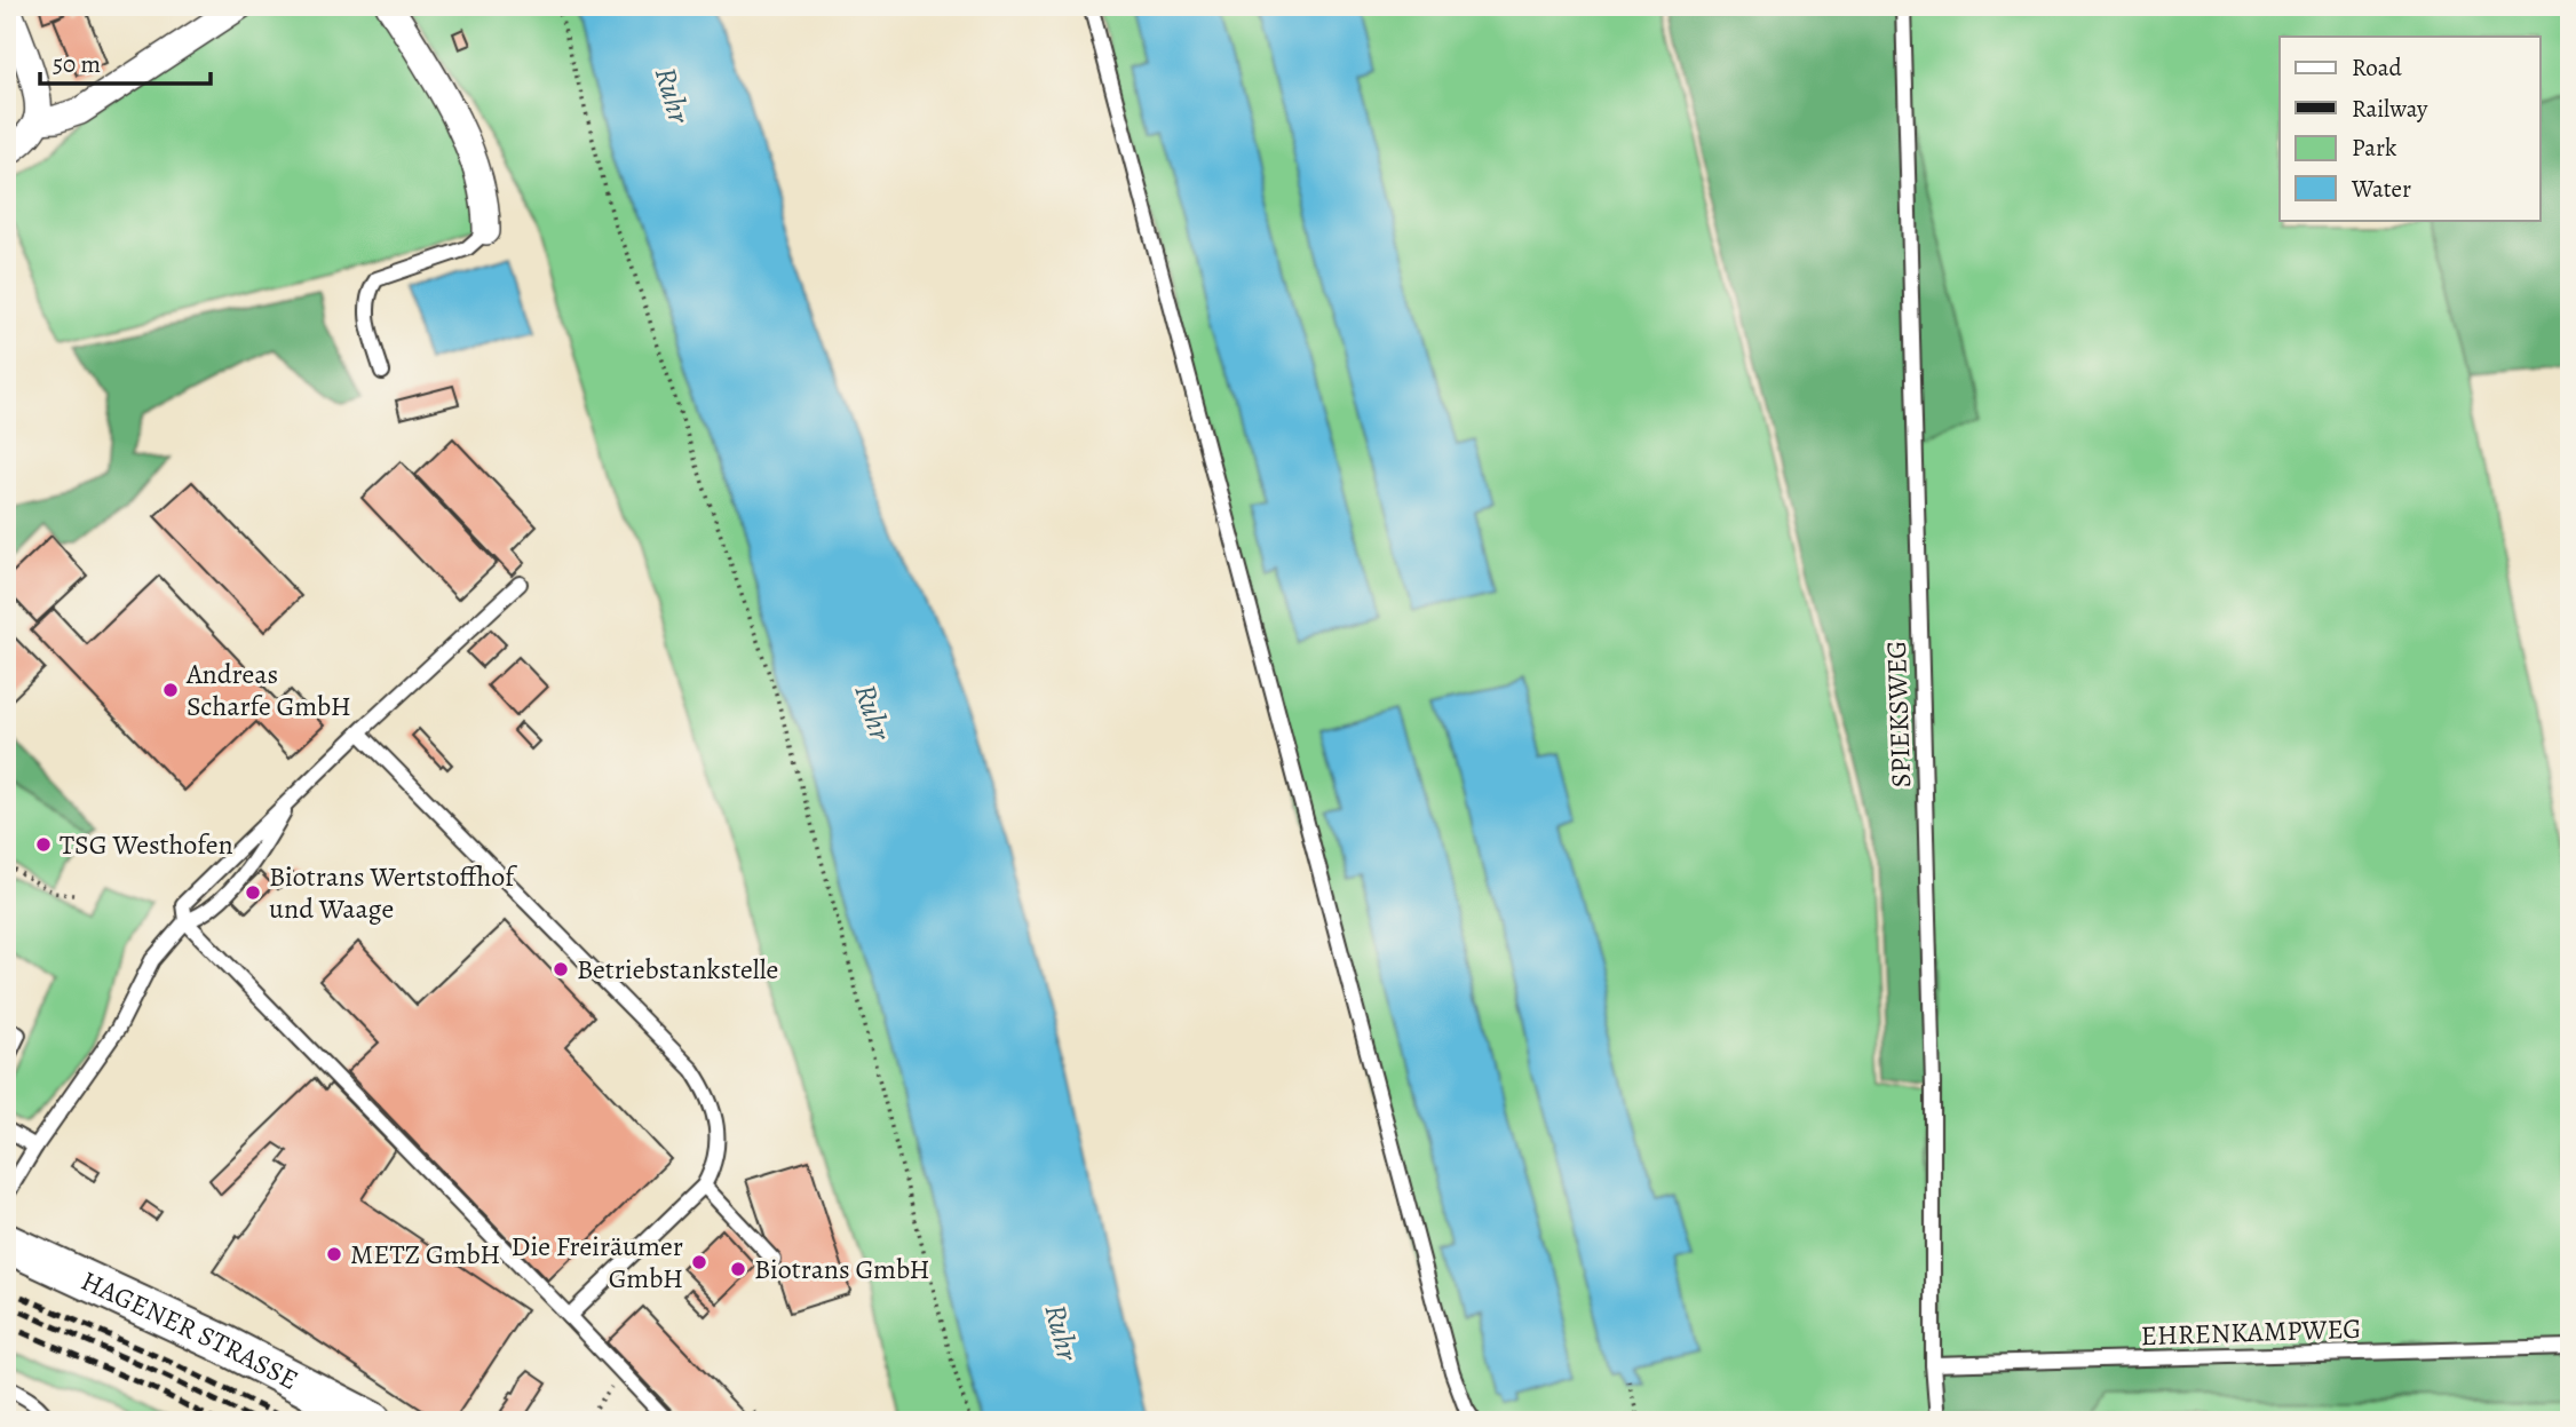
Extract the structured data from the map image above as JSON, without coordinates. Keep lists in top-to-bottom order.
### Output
{
  "streets": {
    "main road": ["HAGENER STRASSE"],
    "lane": ["SPIEKSWEG", "EHRENKAMPWEG"]
  },
  "crossings": [
    ["SPIEKSWEG", "EHRENKAMPWEG"]
  ],
  "water": ["Ruhr"],
  "places": [
    "Andreas Scharfe GmbH",
    "TSG Westhofen",
    "Biotrans Wertstoffhof und Waage",
    "Betriebstankstelle",
    "METZ GmbH",
    "Die Freiräumer GmbH",
    "Biotrans GmbH"
  ],
  "legend": [
    "Road",
    "Railway",
    "Park",
    "Water"
  ],
  "scale_bar": "50 m"
}
